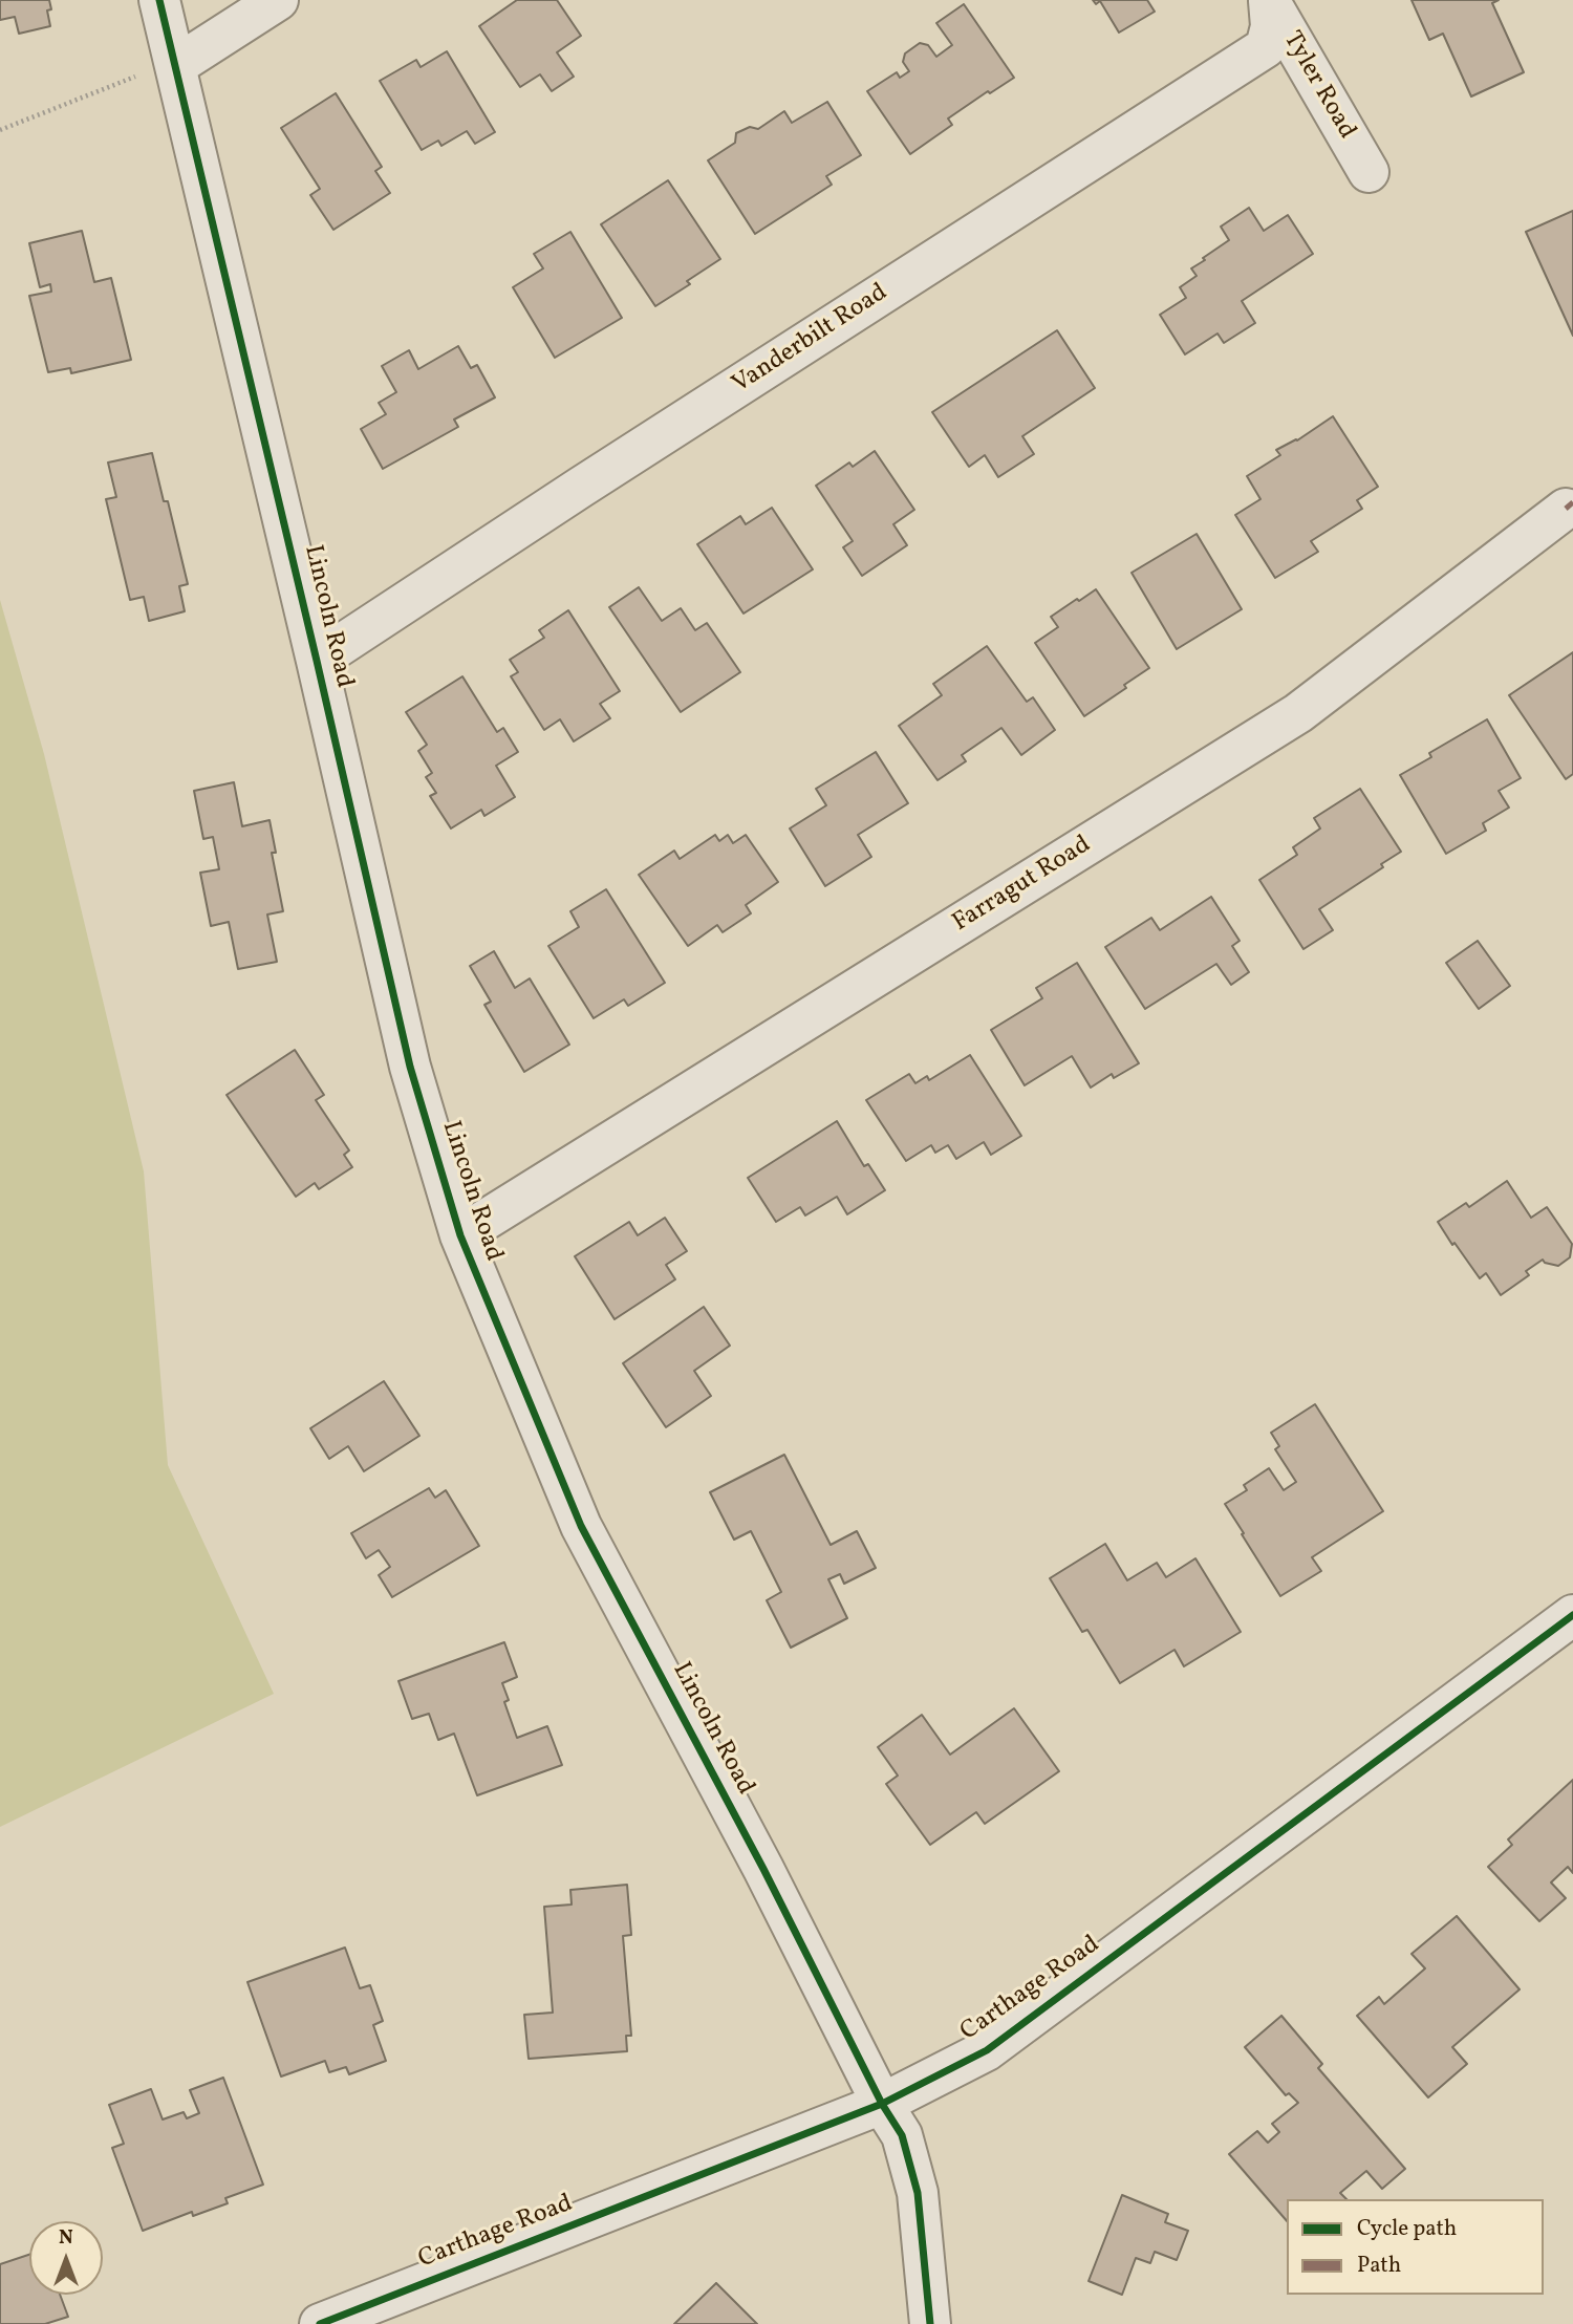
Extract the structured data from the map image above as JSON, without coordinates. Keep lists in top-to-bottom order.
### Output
{
  "streets": {
    "street": [
      "Tyler Road",
      "Vanderbilt Road",
      "Lincoln Road",
      "Farragut Road",
      "Carthage Road"
    ]
  },
  "crossings": [
    ["Tyler Road", "Vanderbilt Road"],
    ["Vanderbilt Road", "Lincoln Road"],
    ["Lincoln Road", "Farragut Road"],
    ["Lincoln Road", "Carthage Road"]
  ],
  "legend": ["Cycle path", "Path"],
  "north": "top"
}
